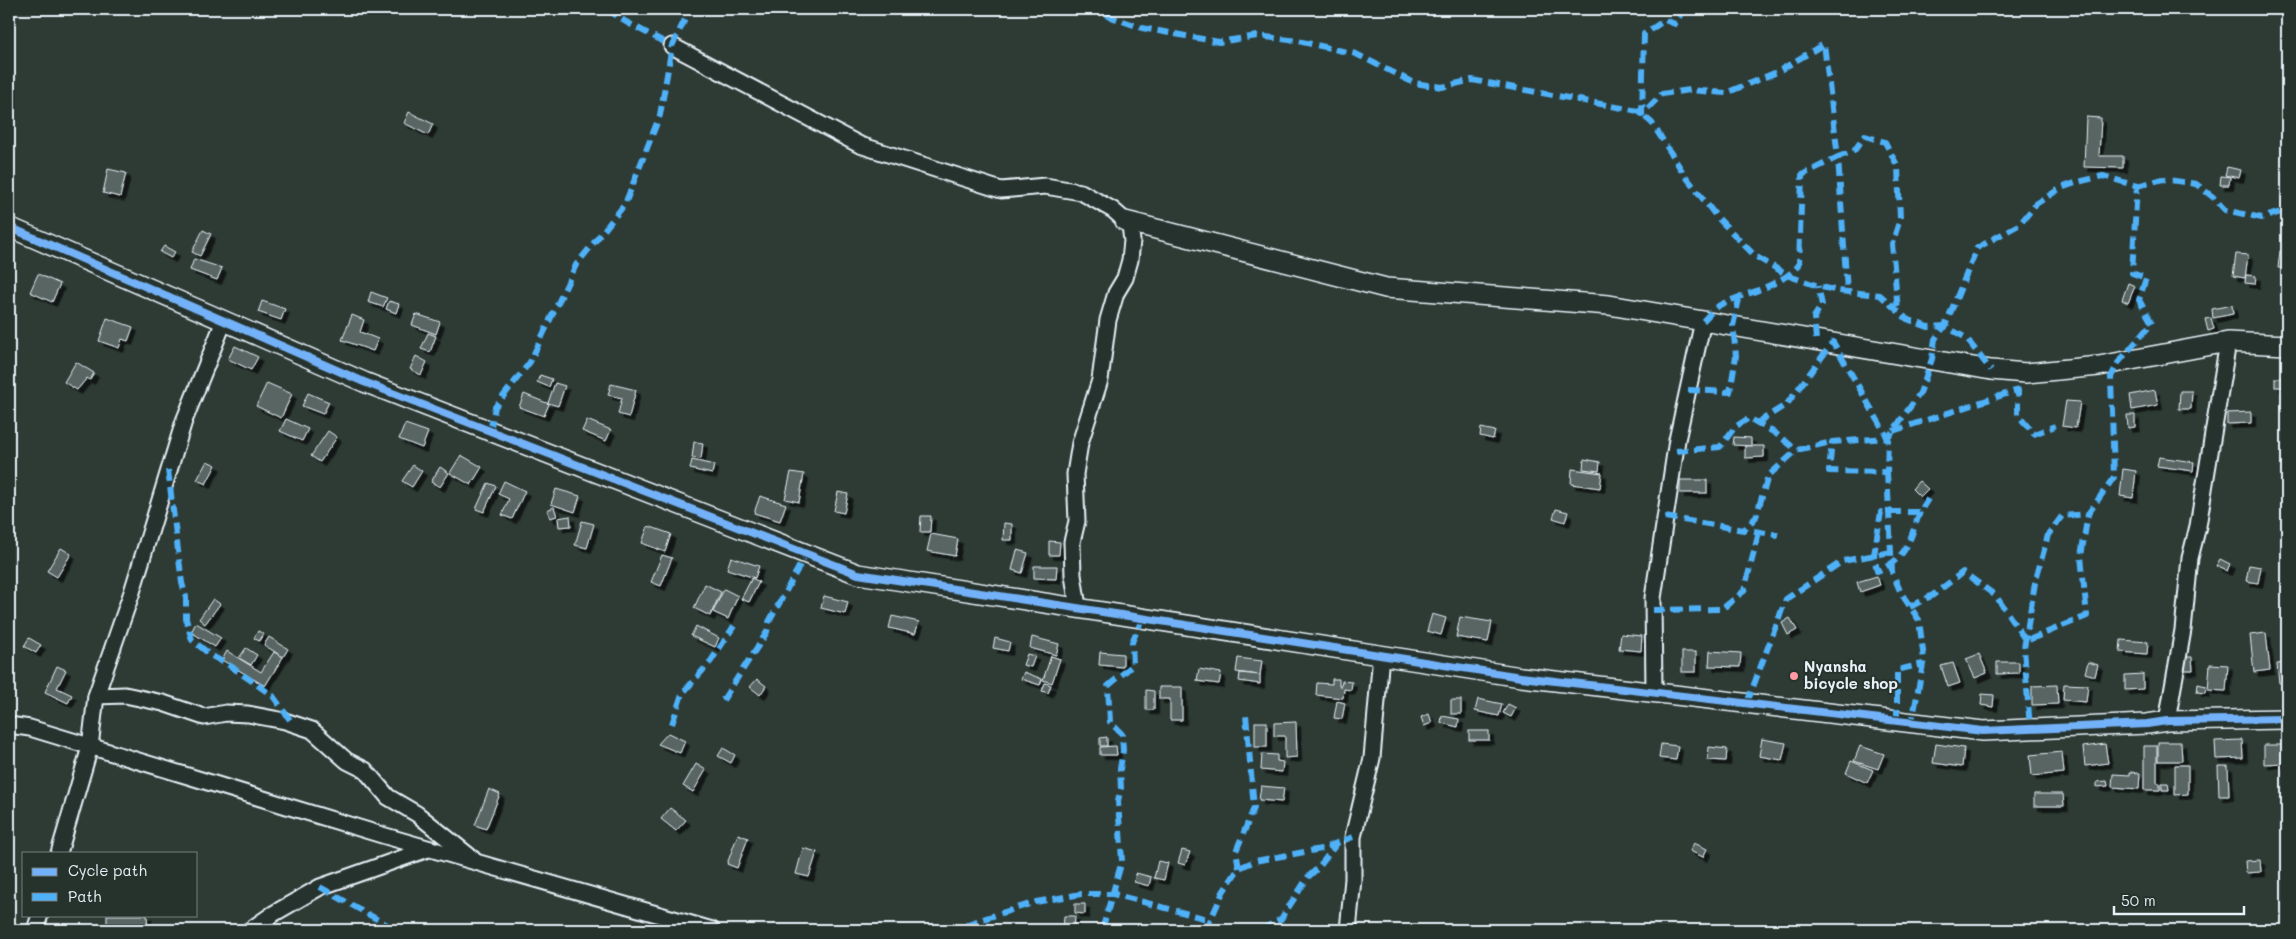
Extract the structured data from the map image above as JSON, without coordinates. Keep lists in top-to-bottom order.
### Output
{
  "places": ["Nyansha bicycle shop"],
  "legend": ["Cycle path", "Path"],
  "scale_bar": "50 m"
}
